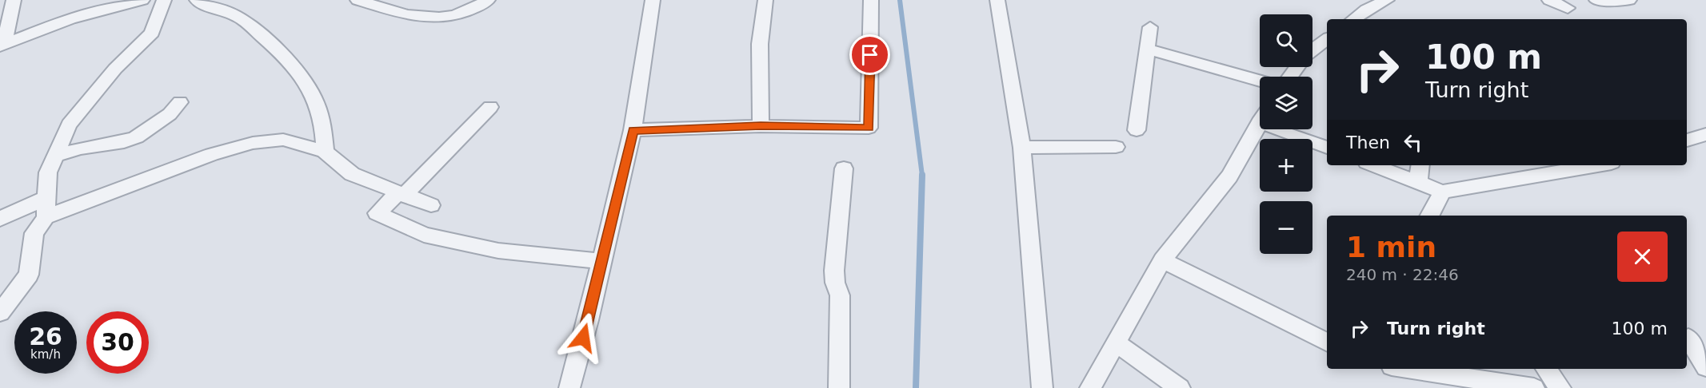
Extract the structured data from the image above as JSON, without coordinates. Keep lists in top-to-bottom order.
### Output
{
  "page": {
    "map_buttons": ["+", "−"],
    "turn": ["100 m", "Turn right"],
    "then": "Then",
    "heading": ["1 min", "240 m · 22:46"],
    "list": [
      {
        "name": "Turn right",
        "value": "100 m"
      }
    ],
    "speed": "26 km/h",
    "limit": "30"
  }
}
